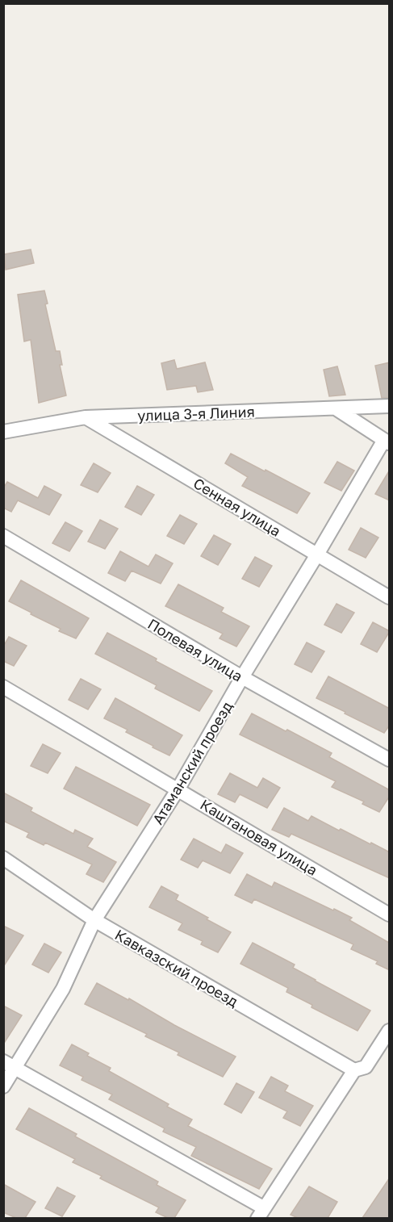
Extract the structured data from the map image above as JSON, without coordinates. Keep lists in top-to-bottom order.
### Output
{
  "streets": {
    "street": [
      "улица 3-я Линия",
      "Сенная улица",
      "Полевая улица",
      "Атаманский проезд",
      "Каштановая улица",
      "Кавказский проезд"
    ]
  },
  "crossings": [
    ["улица 3-я Линия", "Сенная улица"],
    ["Сенная улица", "Атаманский проезд"],
    ["Полевая улица", "Атаманский проезд"],
    ["Атаманский проезд", "Каштановая улица"],
    ["Атаманский проезд", "Кавказский проезд"]
  ]
}
